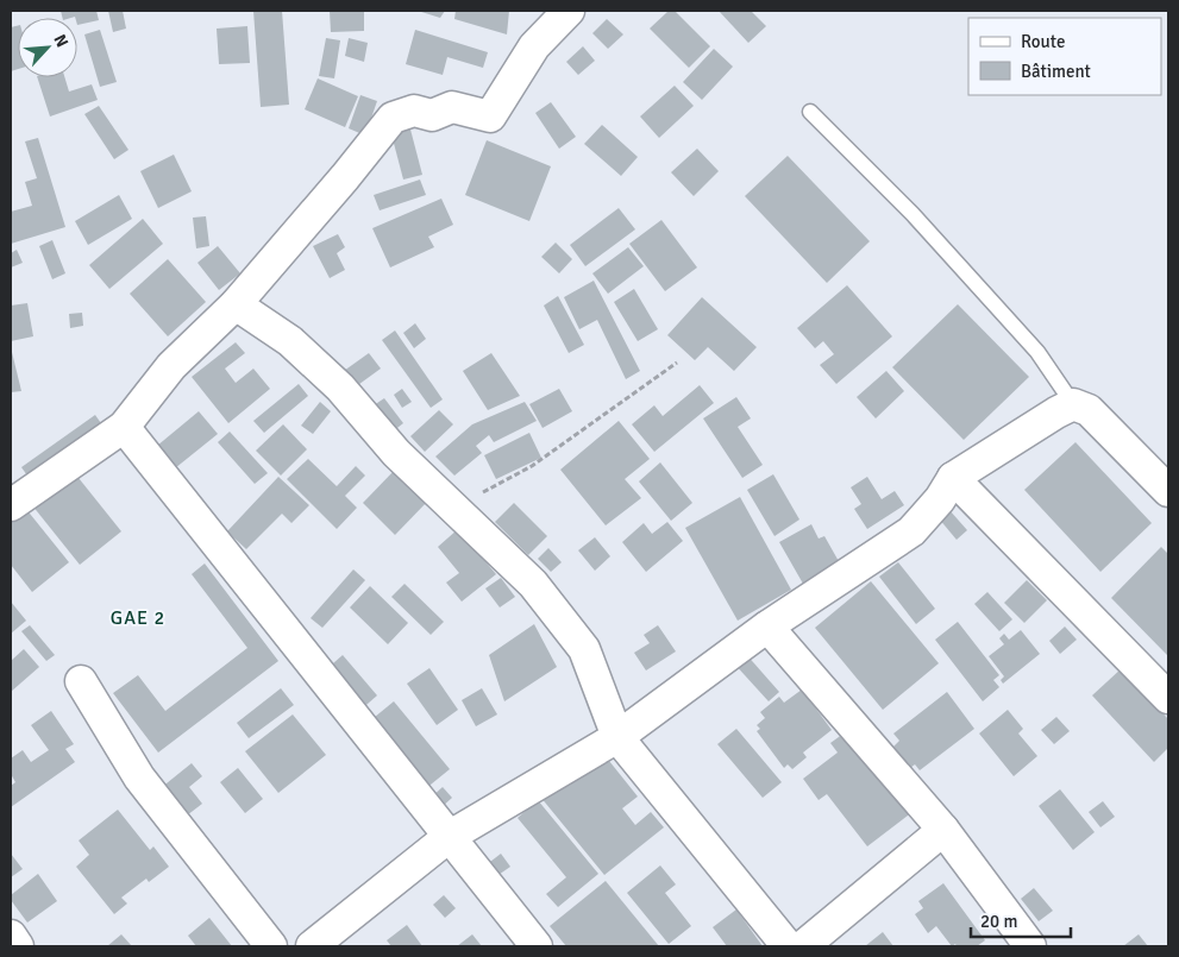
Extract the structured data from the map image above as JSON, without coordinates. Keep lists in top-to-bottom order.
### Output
{
  "districts": ["GAE 2"],
  "legend": ["Route", "Bâtiment"],
  "scale_bar": "20 m",
  "north": "top right"
}
